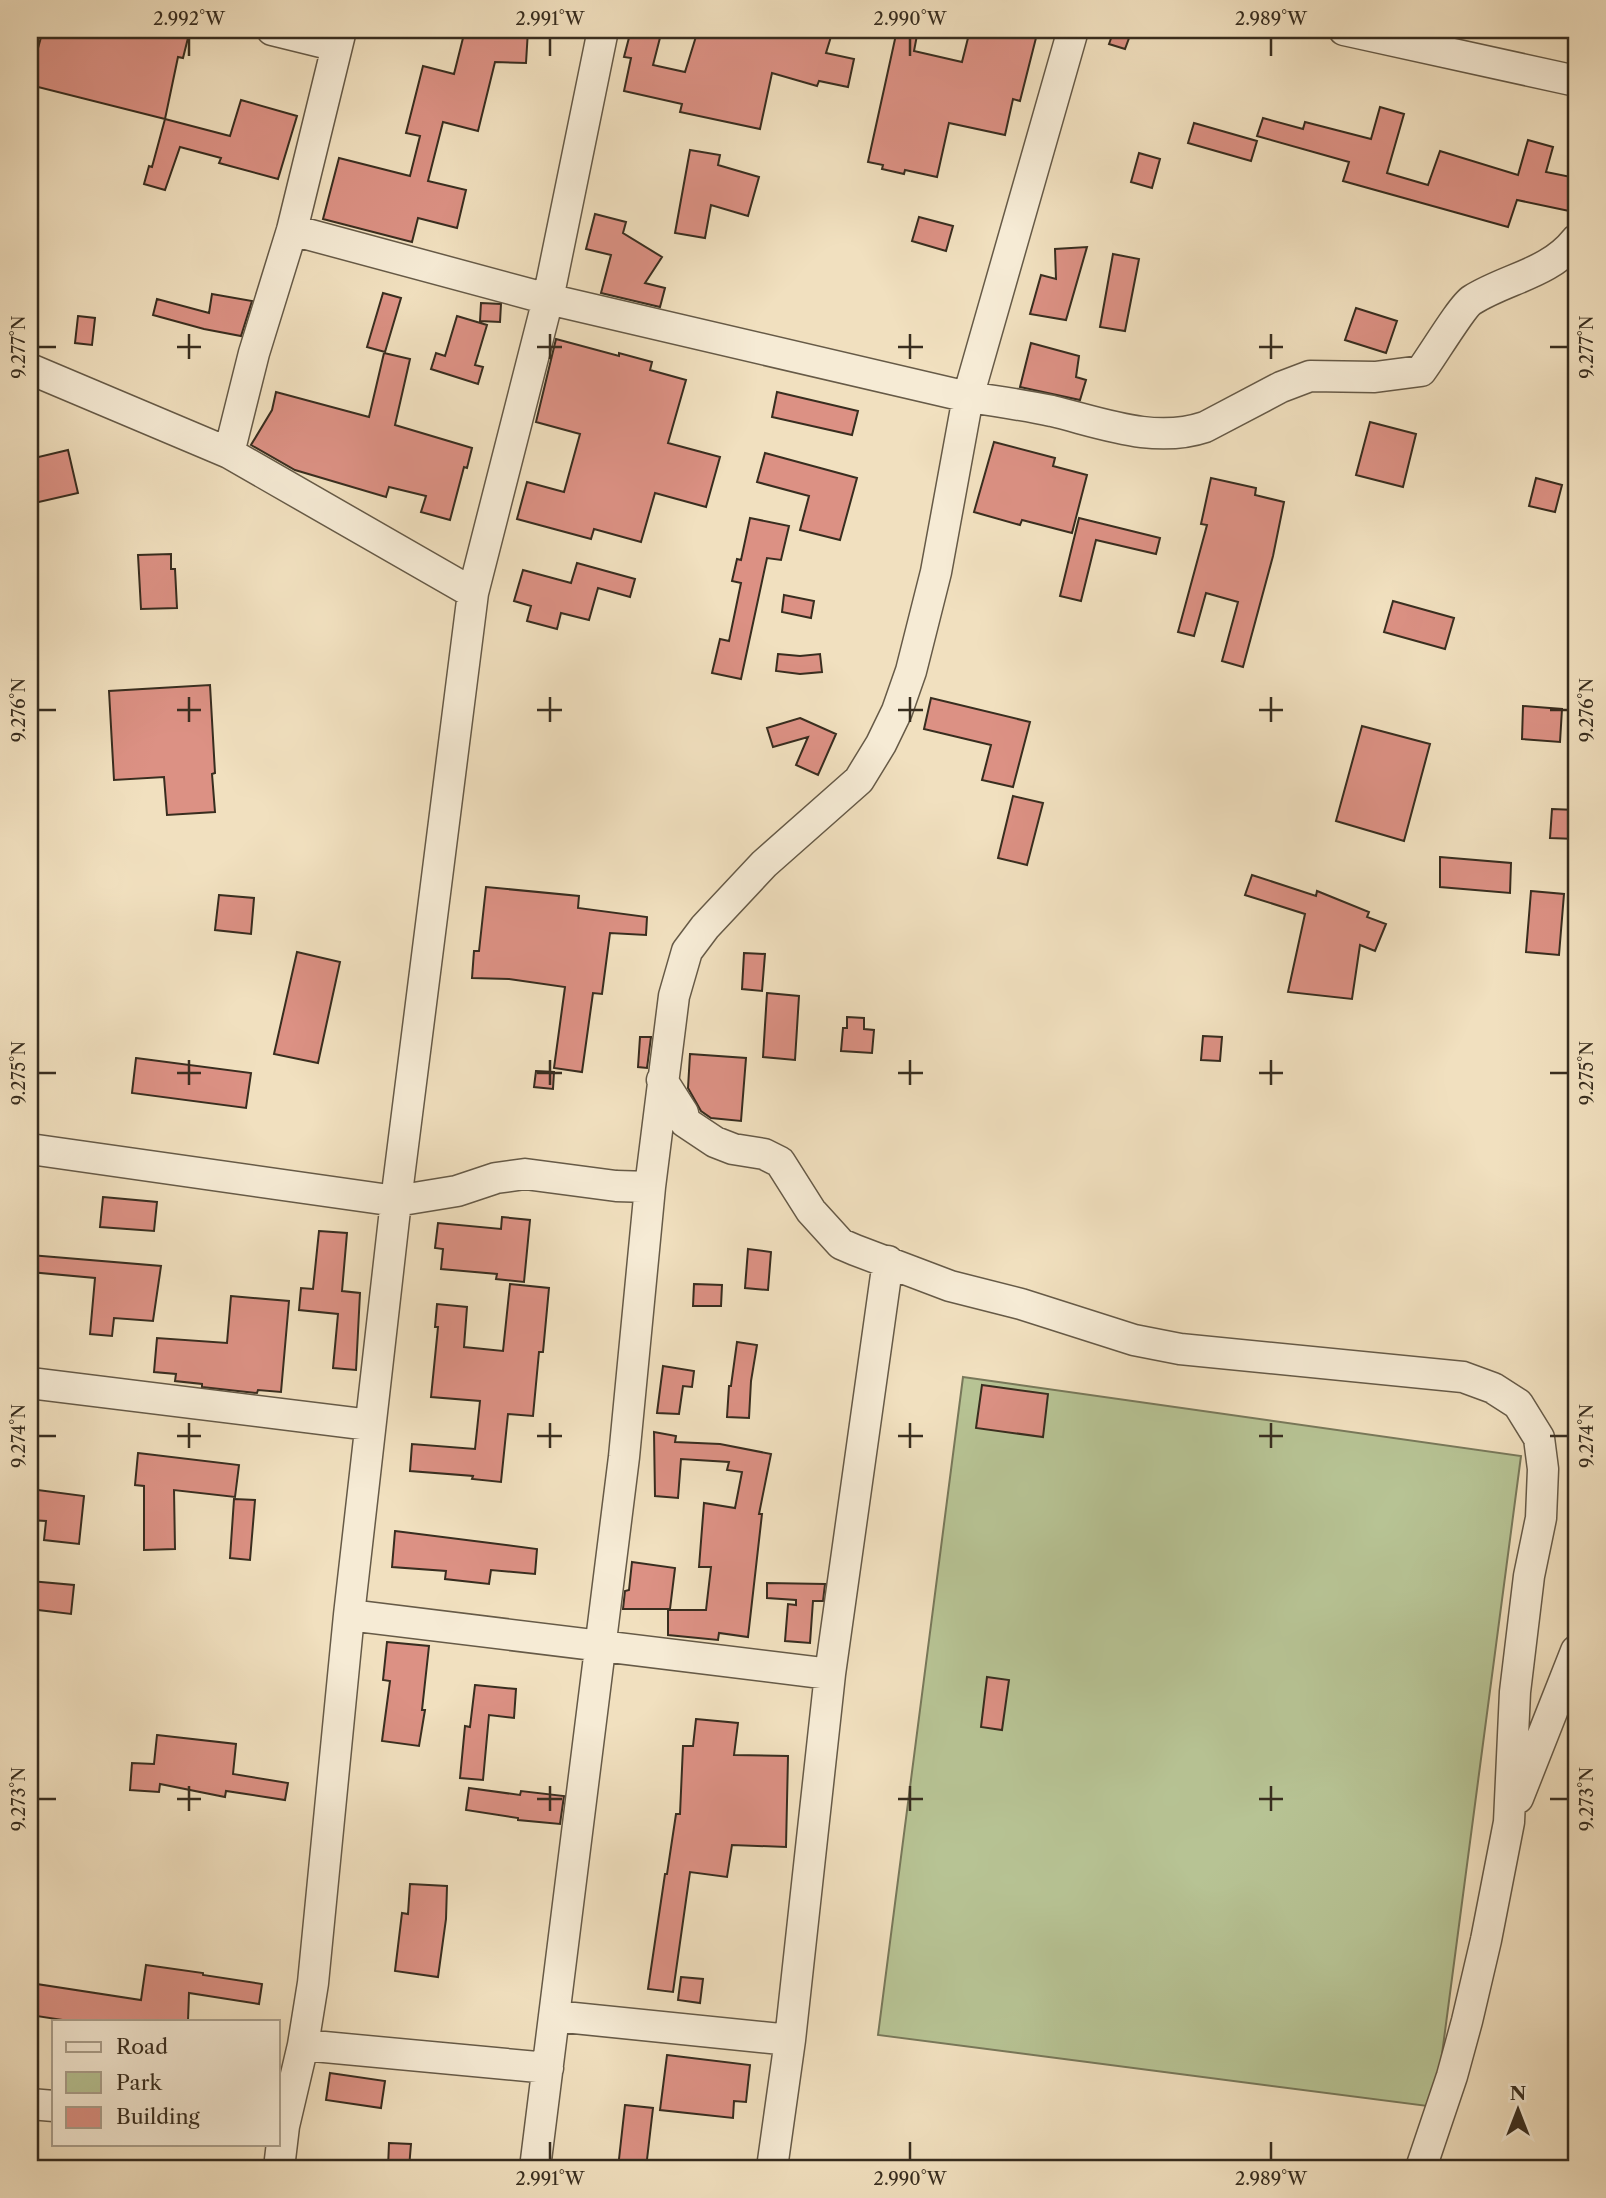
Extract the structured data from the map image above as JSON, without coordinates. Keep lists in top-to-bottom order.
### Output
{
  "legend": ["Road", "Park", "Building"],
  "north": "top",
  "coordinates": [
    "2.992°W",
    "2.991°W",
    "2.990°W",
    "2.989°W",
    "9.277°N",
    "9.276°N",
    "9.275°N",
    "9.274°N",
    "9.273°N"
  ]
}
